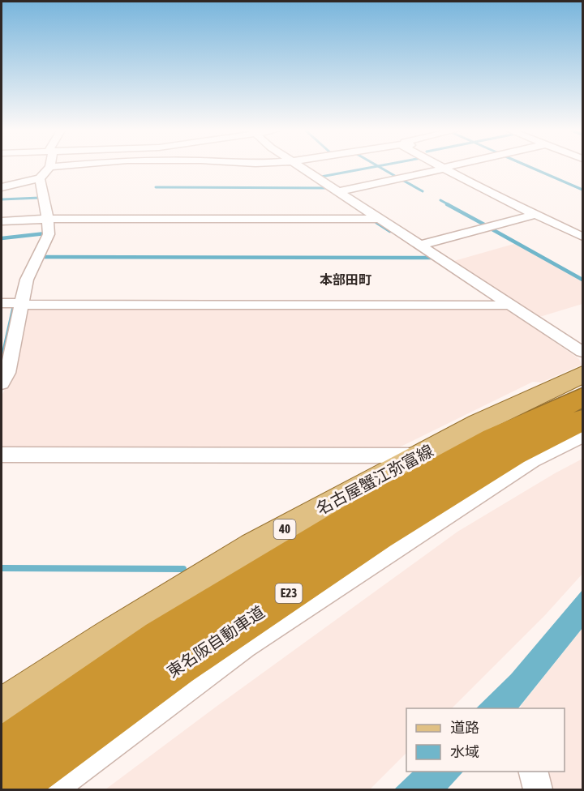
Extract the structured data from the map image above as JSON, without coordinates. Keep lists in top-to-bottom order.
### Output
{
  "streets": {
    "highway": ["E23", "東名阪自動車道"],
    "main road": ["名古屋蟹江弥富線", "40"]
  },
  "districts": ["本部田町"],
  "legend": ["道路", "水域"]
}
